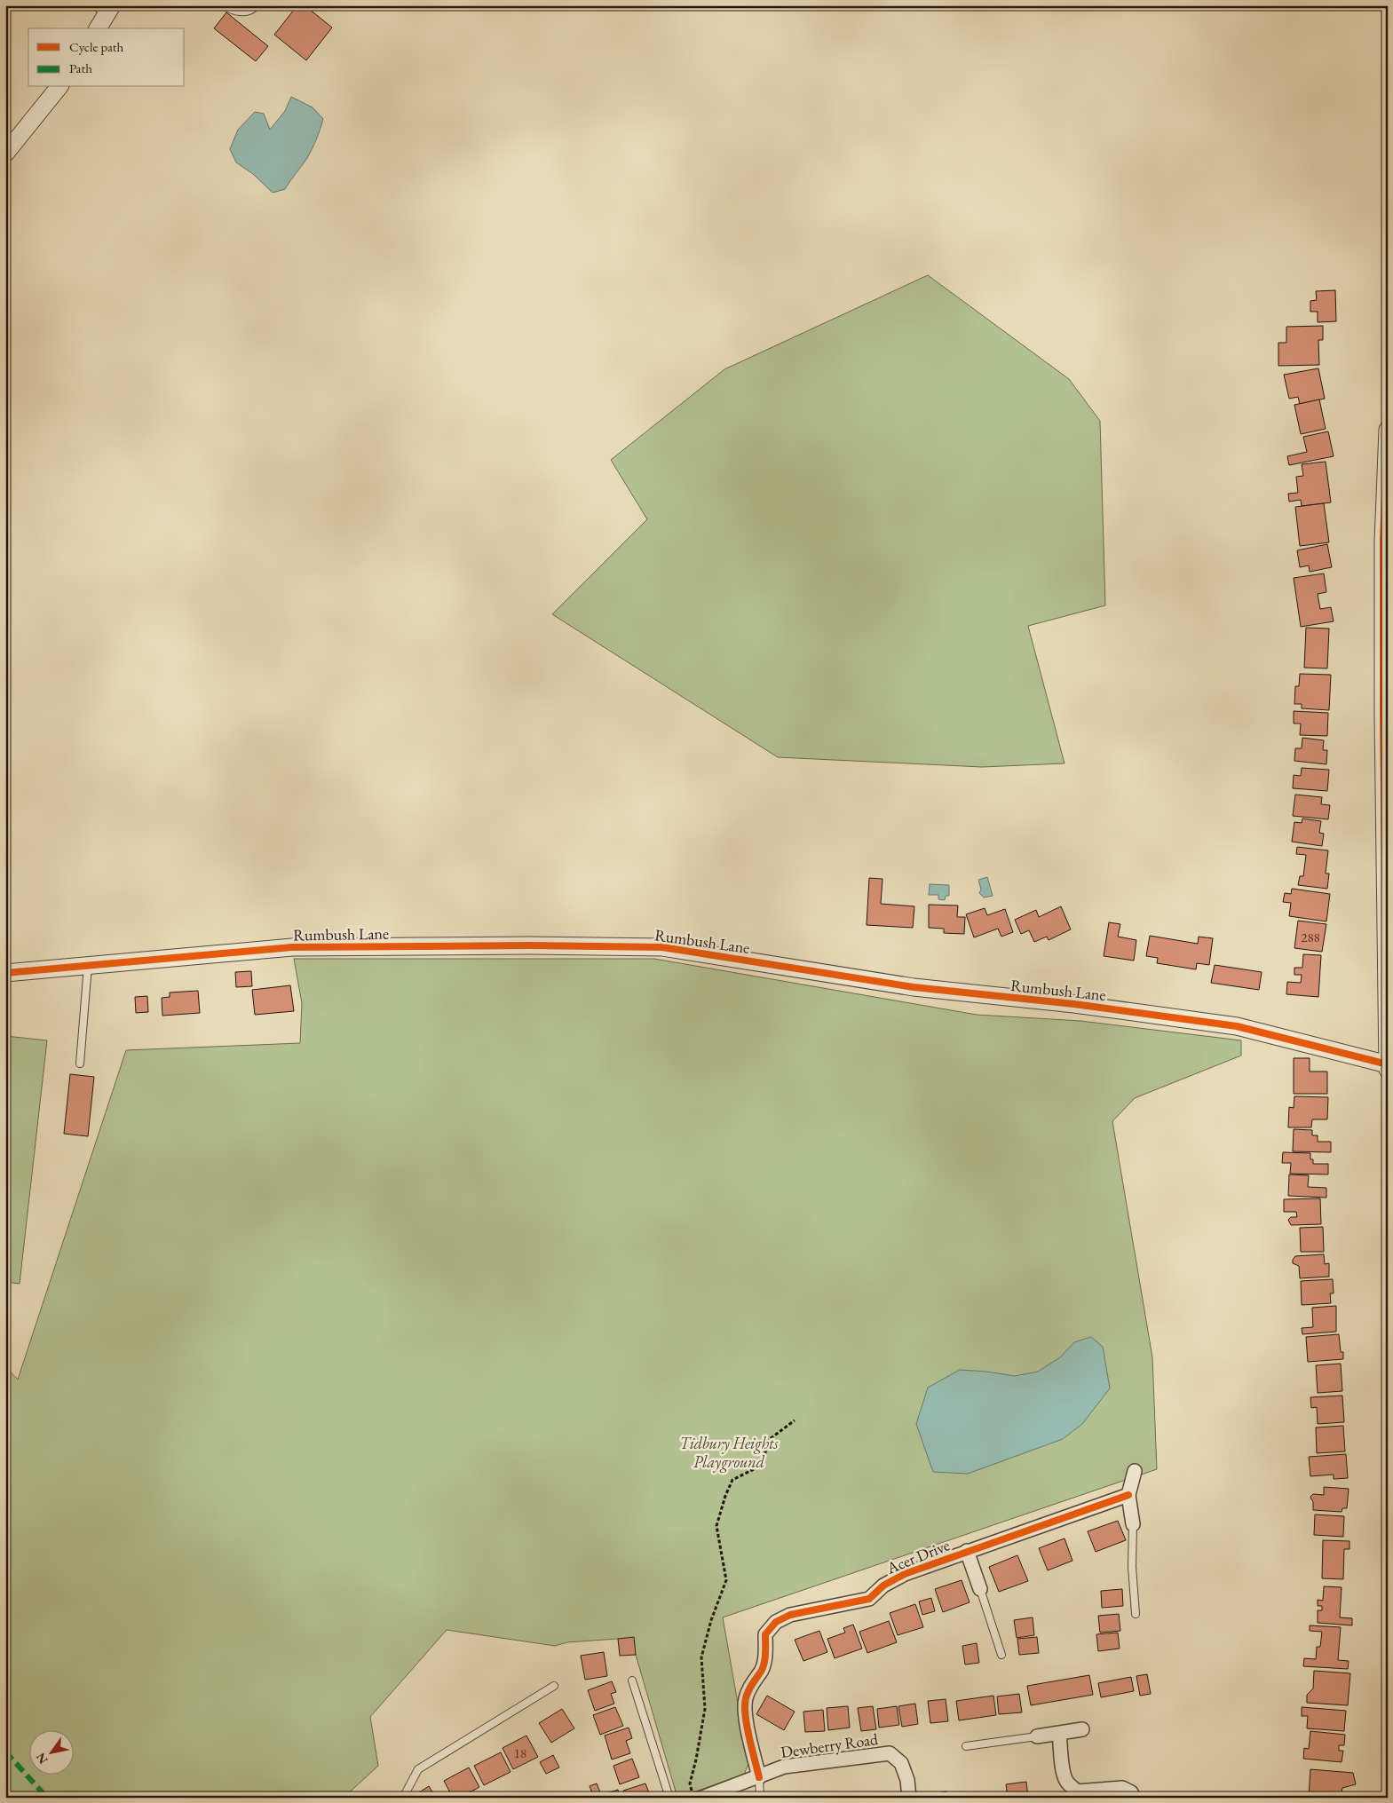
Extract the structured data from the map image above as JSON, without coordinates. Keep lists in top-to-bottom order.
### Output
{
  "streets": {
    "street": ["Rumbush Lane", "Acer Drive", "Dewberry Road"]
  },
  "crossings": [
    ["Acer Drive", "Dewberry Road"]
  ],
  "parks": ["Tidbury Heights Playground"],
  "house_numbers": ["288", "18"],
  "legend": ["Cycle path", "Path"],
  "north": "bottom left"
}
